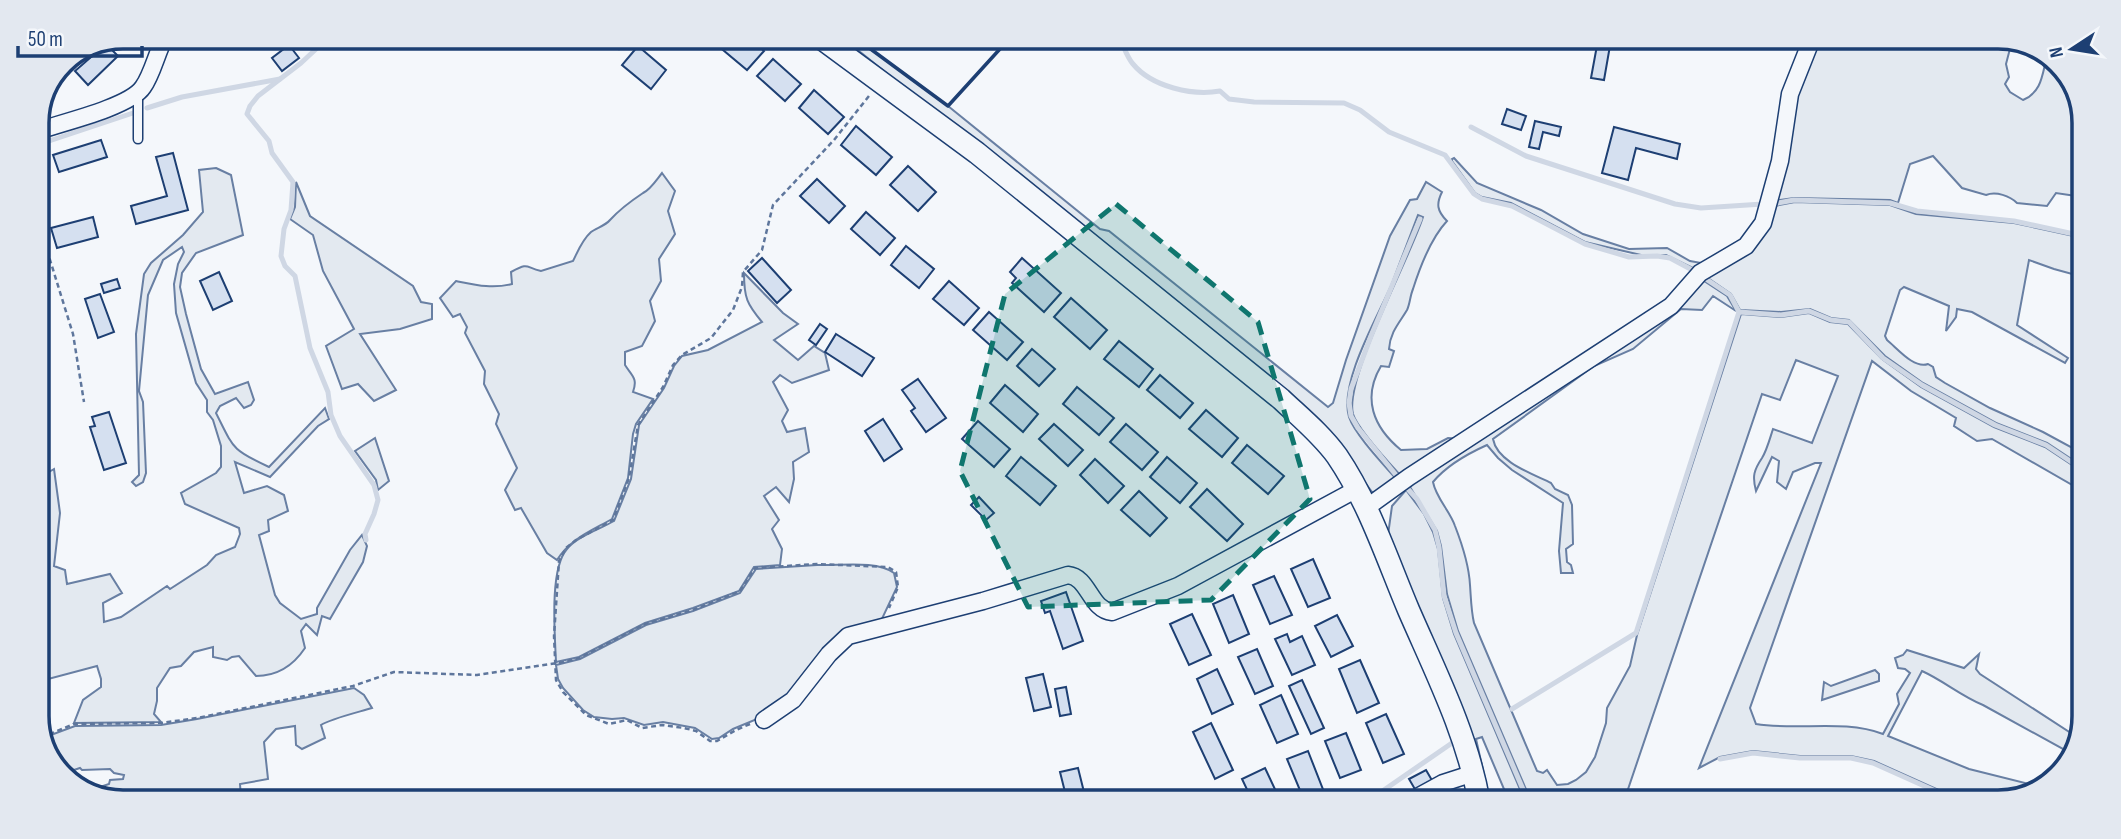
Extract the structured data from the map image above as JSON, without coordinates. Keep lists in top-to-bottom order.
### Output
{
  "scale_bar": "50 m",
  "north": "left"
}
